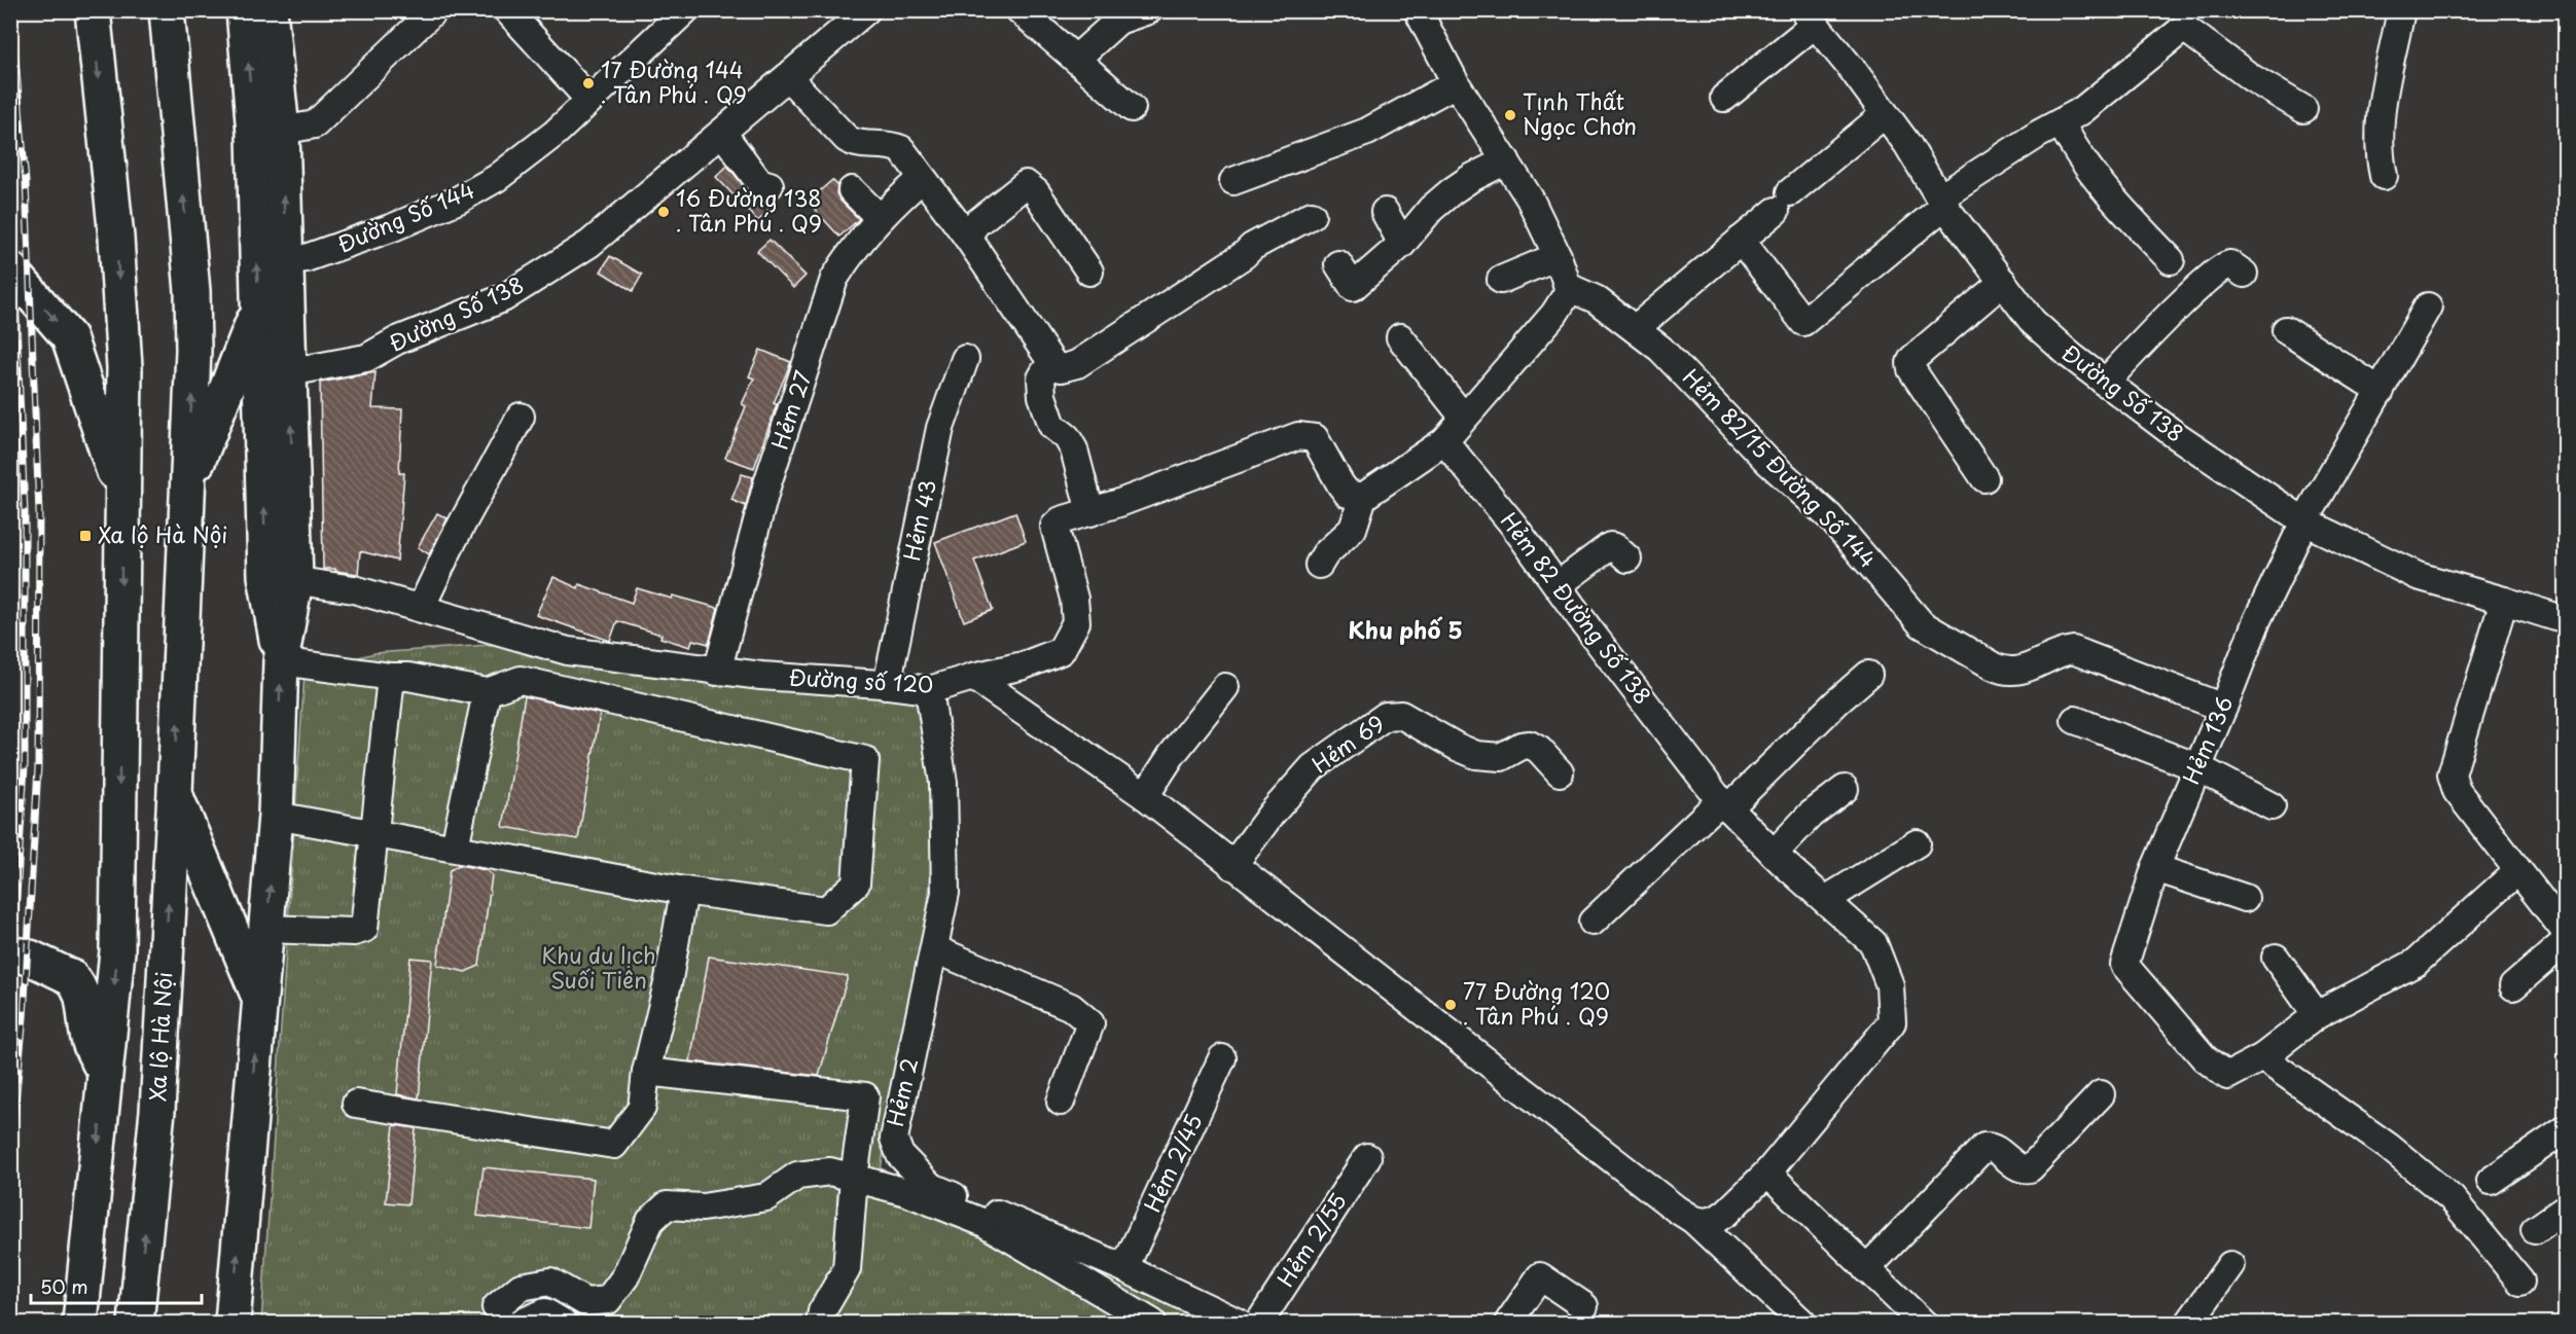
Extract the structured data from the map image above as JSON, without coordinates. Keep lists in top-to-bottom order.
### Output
{
  "streets": {
    "highway": ["Xa lộ Hà Nội"],
    "street": [
      "Đường Số 144",
      "Đường Số 138",
      "Hẻm 27",
      "Hẻm 82/15 Đường Số 144",
      "Hẻm 43",
      "Hẻm 82 Đường Số 138",
      "Đường số 120",
      "Hẻm 136",
      "Hẻm 69",
      "Hẻm 2",
      "Hẻm 2/45",
      "Hẻm 2/55"
    ]
  },
  "crossings": [
    ["Đường Số 138", "Hẻm 136"],
    ["Hẻm 27", "Đường số 120"],
    ["Hẻm 82/15 Đường Số 144", "Hẻm 136"],
    ["Hẻm 43", "Đường số 120"],
    ["Đường số 120", "Hẻm 2"],
    ["Hẻm 2", "Hẻm 2/45"]
  ],
  "districts": ["Khu phố 5"],
  "parks": ["Khu du lịch Suối Tiên"],
  "places": {
    "other": [
      "17 Đường 144 . Tân Phú . Q9",
      "Tịnh Thất Ngọc Chơn",
      "16 Đường 138 . Tân Phú . Q9",
      "77 Đường 120 . Tân Phú . Q9"
    ],
    "transit": ["Xa lộ Hà Nội"]
  },
  "scale_bar": "50 m"
}
